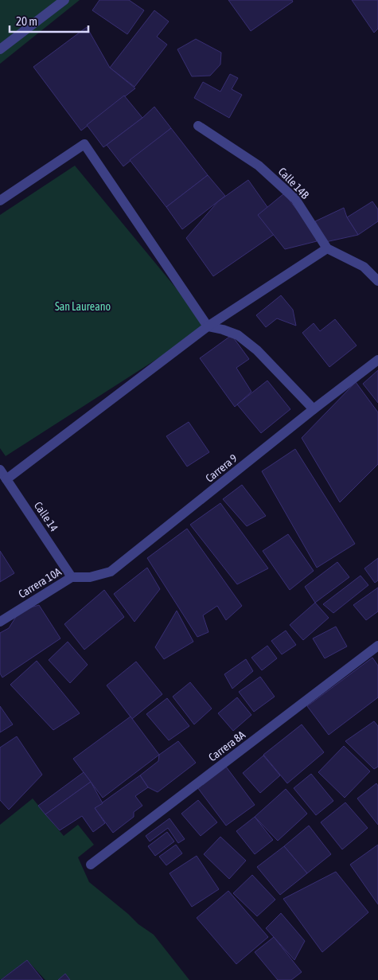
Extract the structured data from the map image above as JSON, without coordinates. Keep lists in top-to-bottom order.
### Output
{
  "streets": {
    "street": [
      "Calle 14B",
      "Carrera 9",
      "Calle 14",
      "Carrera 10A",
      "Carrera 8A"
    ]
  },
  "crossings": [
    ["Carrera 9", "Calle 14"],
    ["Carrera 9", "Carrera 10A"],
    ["Calle 14", "Carrera 10A"]
  ],
  "parks": ["San Laureano"],
  "scale_bar": "20 m"
}
